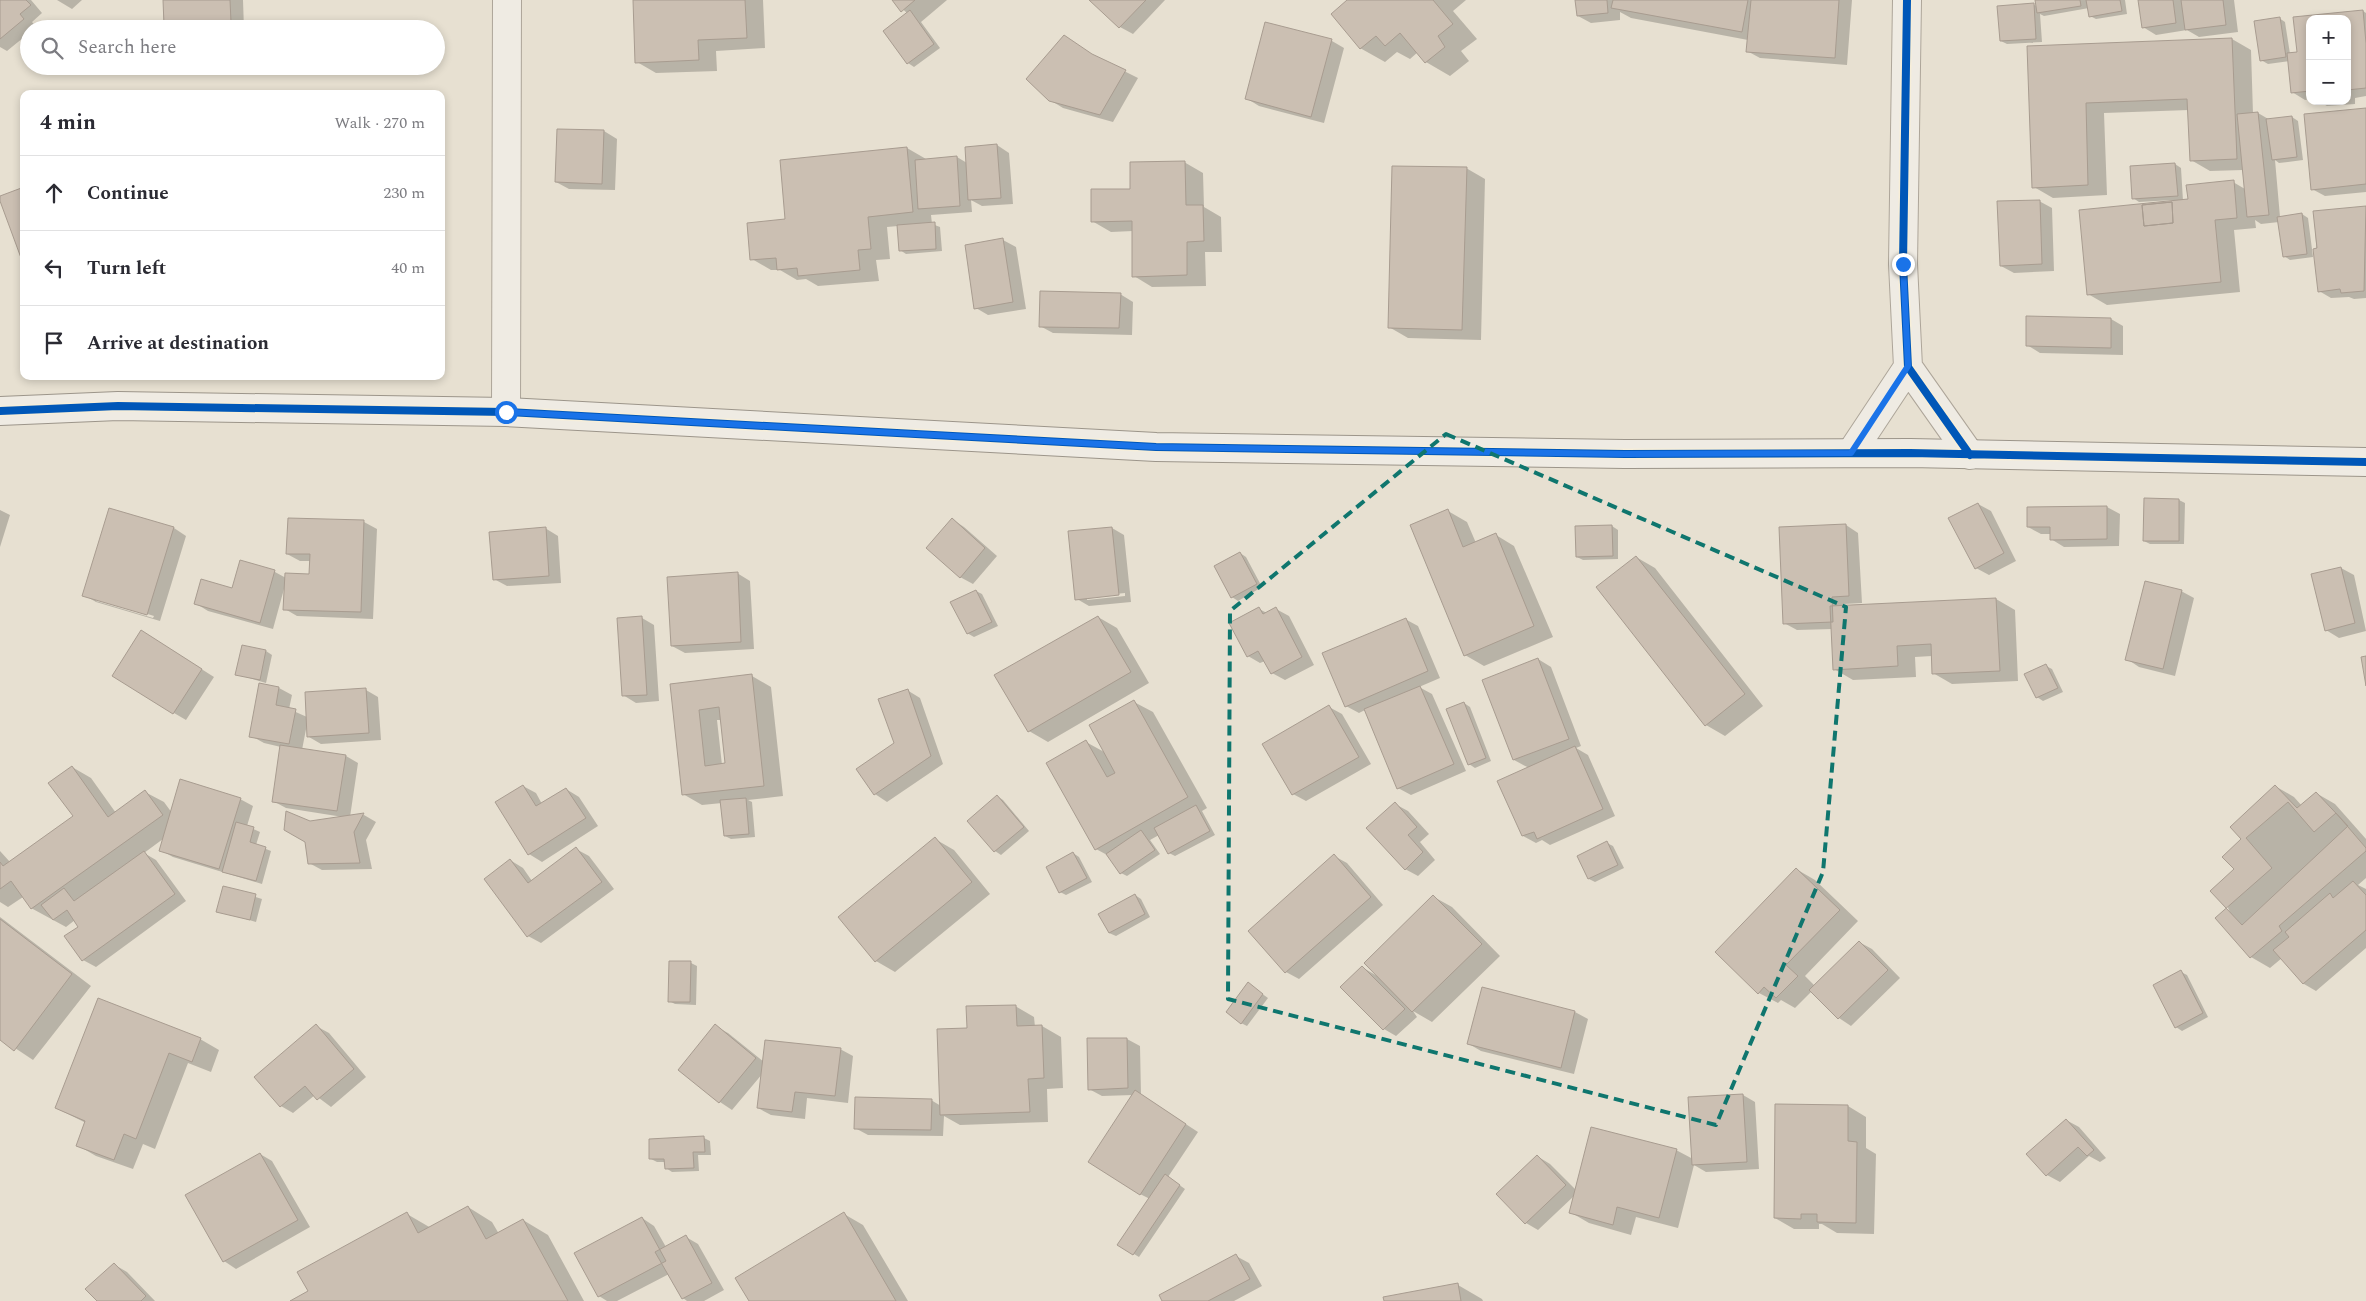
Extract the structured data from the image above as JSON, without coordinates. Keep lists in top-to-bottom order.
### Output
{
  "page": {
    "map_buttons": ["+", "−"],
    "search": "Search here",
    "heading": ["4 min", "Walk · 270 m"],
    "list": [
      ["Continue", "230 m"],
      ["Turn left", "40 m"],
      "Arrive at destination"
    ]
  }
}
